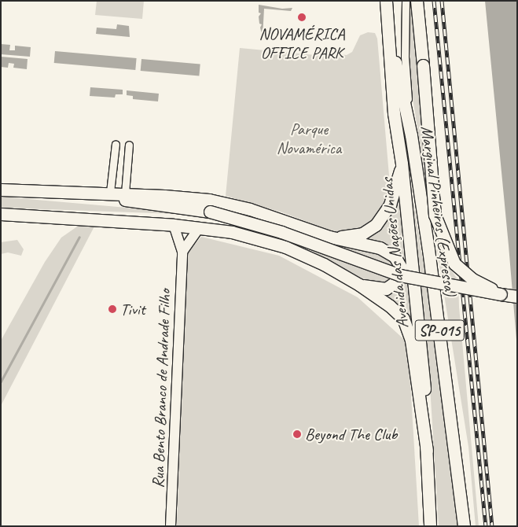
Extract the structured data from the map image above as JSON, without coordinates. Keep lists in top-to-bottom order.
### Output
{
  "streets": {
    "highway": ["Marginal Pinheiros (Expressa)", "Avenida das Nações Unidas", "SP-015"],
    "street": ["Rua Bento Branco de Andrade Filho"]
  },
  "crossings": [
    ["Marginal Pinheiros (Expressa)", "Avenida das Nações Unidas"]
  ],
  "parks": ["Parque Novamérica"],
  "places": ["NOVAMÉRICA OFFICE PARK", "Tivit", "Beyond The Club"]
}
